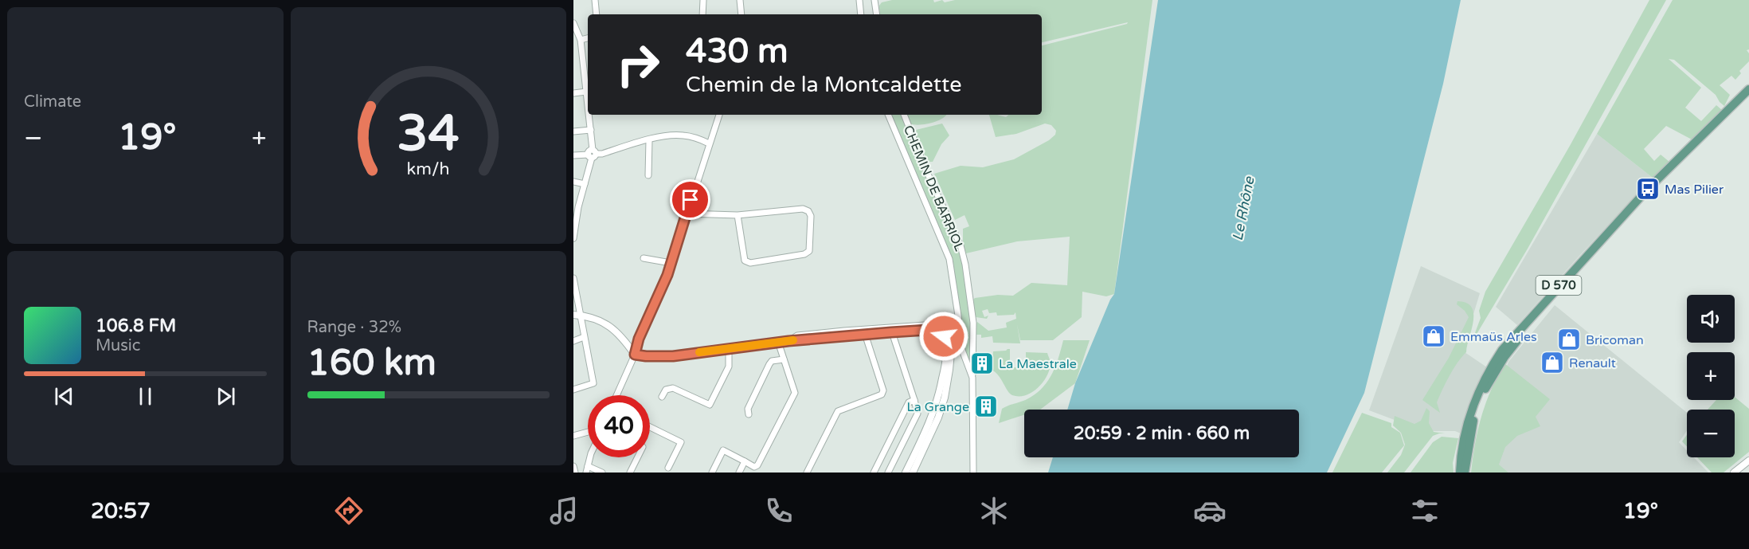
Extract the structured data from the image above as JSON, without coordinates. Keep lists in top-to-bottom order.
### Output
{
  "streets": {
    "main road": ["D 570"],
    "street": ["CHEMIN DE BARRIOL"]
  },
  "water": ["Le Rhône"],
  "places": {
    "bus stop": ["Mas Pilier"],
    "shop": ["Emmaüs Arles", "Bricoman", "Renault"],
    "building": ["La Maestrale", "La Grange"]
  },
  "page": {
    "tile": [
      "Climate",
      ["Range · 32%", "160 km"]
    ],
    "turn": ["430 m", "Chemin de la Montcaldette"],
    "heat": ["−", "19°", "+"],
    "map_buttons": ["+", "−"],
    "song": ["106.8 FM", "Music"],
    "limit": "40",
    "trip": "20:59 · 2 min · 660 m",
    "tabs": ["20:57", "19°"],
    "gauge": ["34", "km/h"]
  }
}
